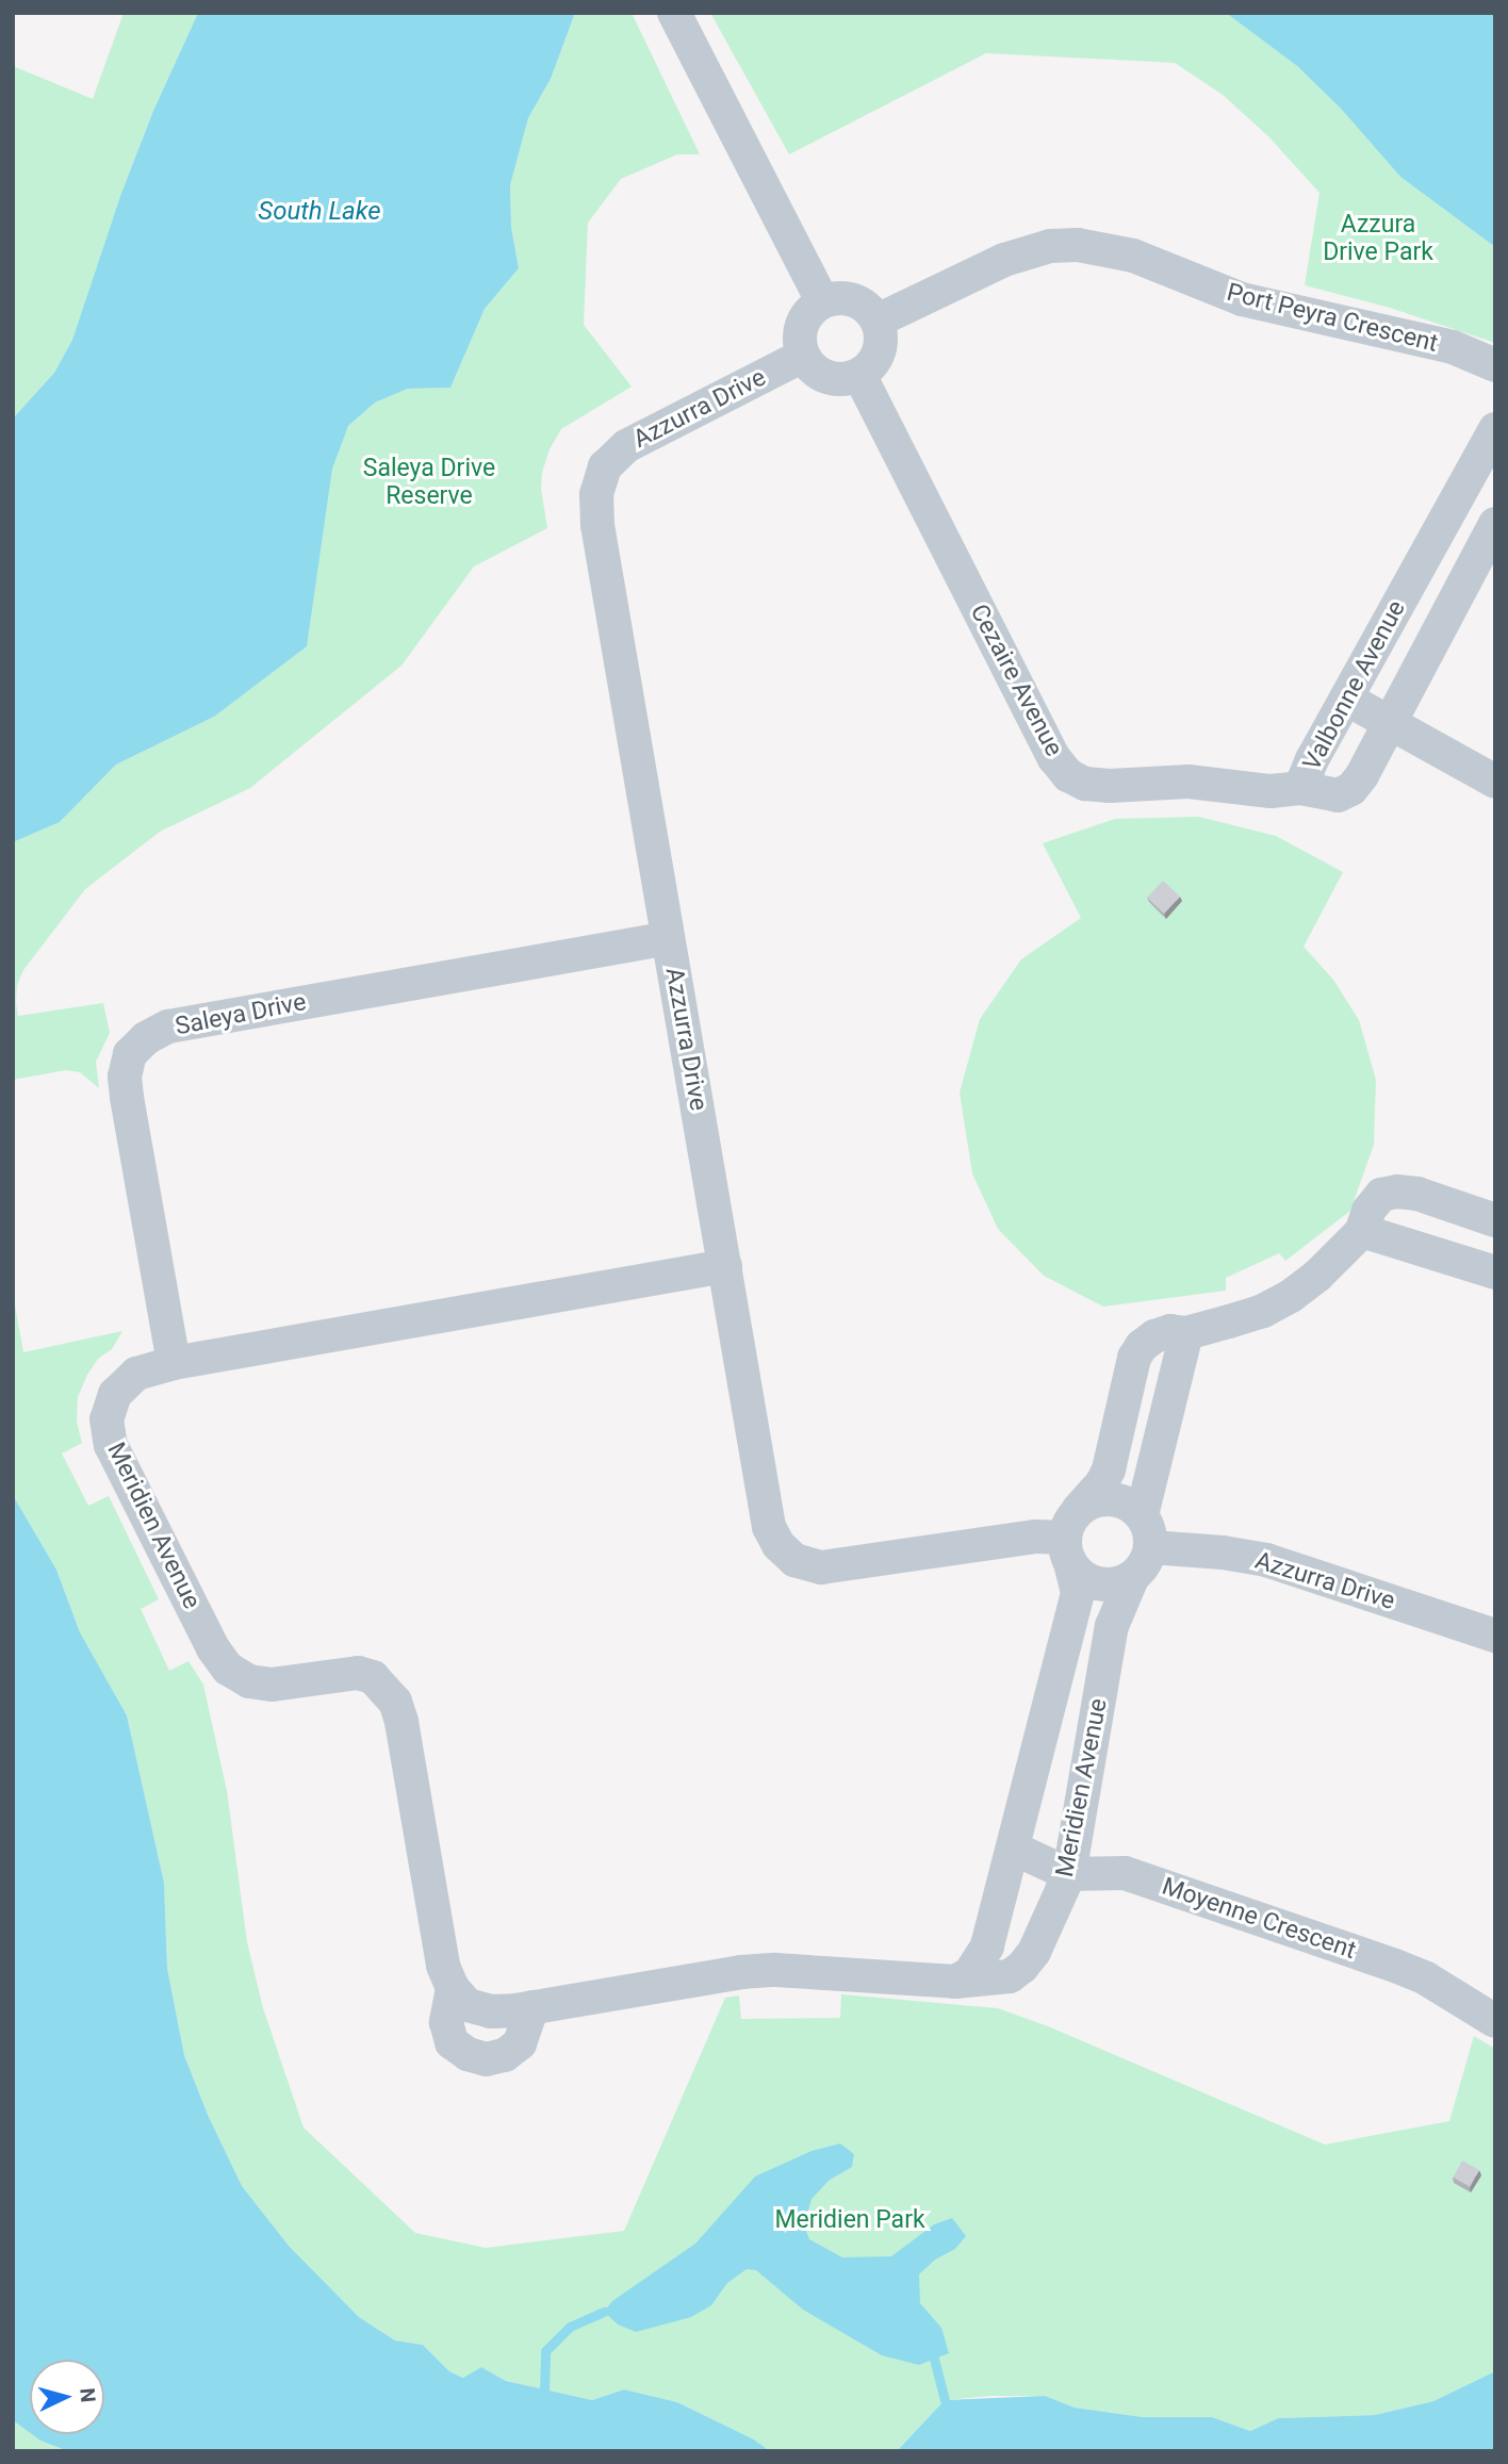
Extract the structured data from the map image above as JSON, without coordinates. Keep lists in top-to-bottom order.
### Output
{
  "streets": {
    "street": [
      "Port Peyra Crescent",
      "Azzurra Drive",
      "Cezaire Avenue",
      "Valbonne Avenue",
      "Saleya Drive",
      "Meridien Avenue",
      "Moyenne Crescent"
    ]
  },
  "crossings": [
    ["Port Peyra Crescent", "Azzurra Drive"],
    ["Port Peyra Crescent", "Cezaire Avenue"],
    ["Azzurra Drive", "Cezaire Avenue"],
    ["Azzurra Drive", "Saleya Drive"],
    ["Azzurra Drive", "Meridien Avenue"],
    ["Cezaire Avenue", "Valbonne Avenue"],
    ["Saleya Drive", "Meridien Avenue"],
    ["Meridien Avenue", "Moyenne Crescent"]
  ],
  "water": ["South Lake"],
  "parks": ["Azzura Drive Park", "Saleya Drive Reserve", "Meridien Park"],
  "north": "right"
}
